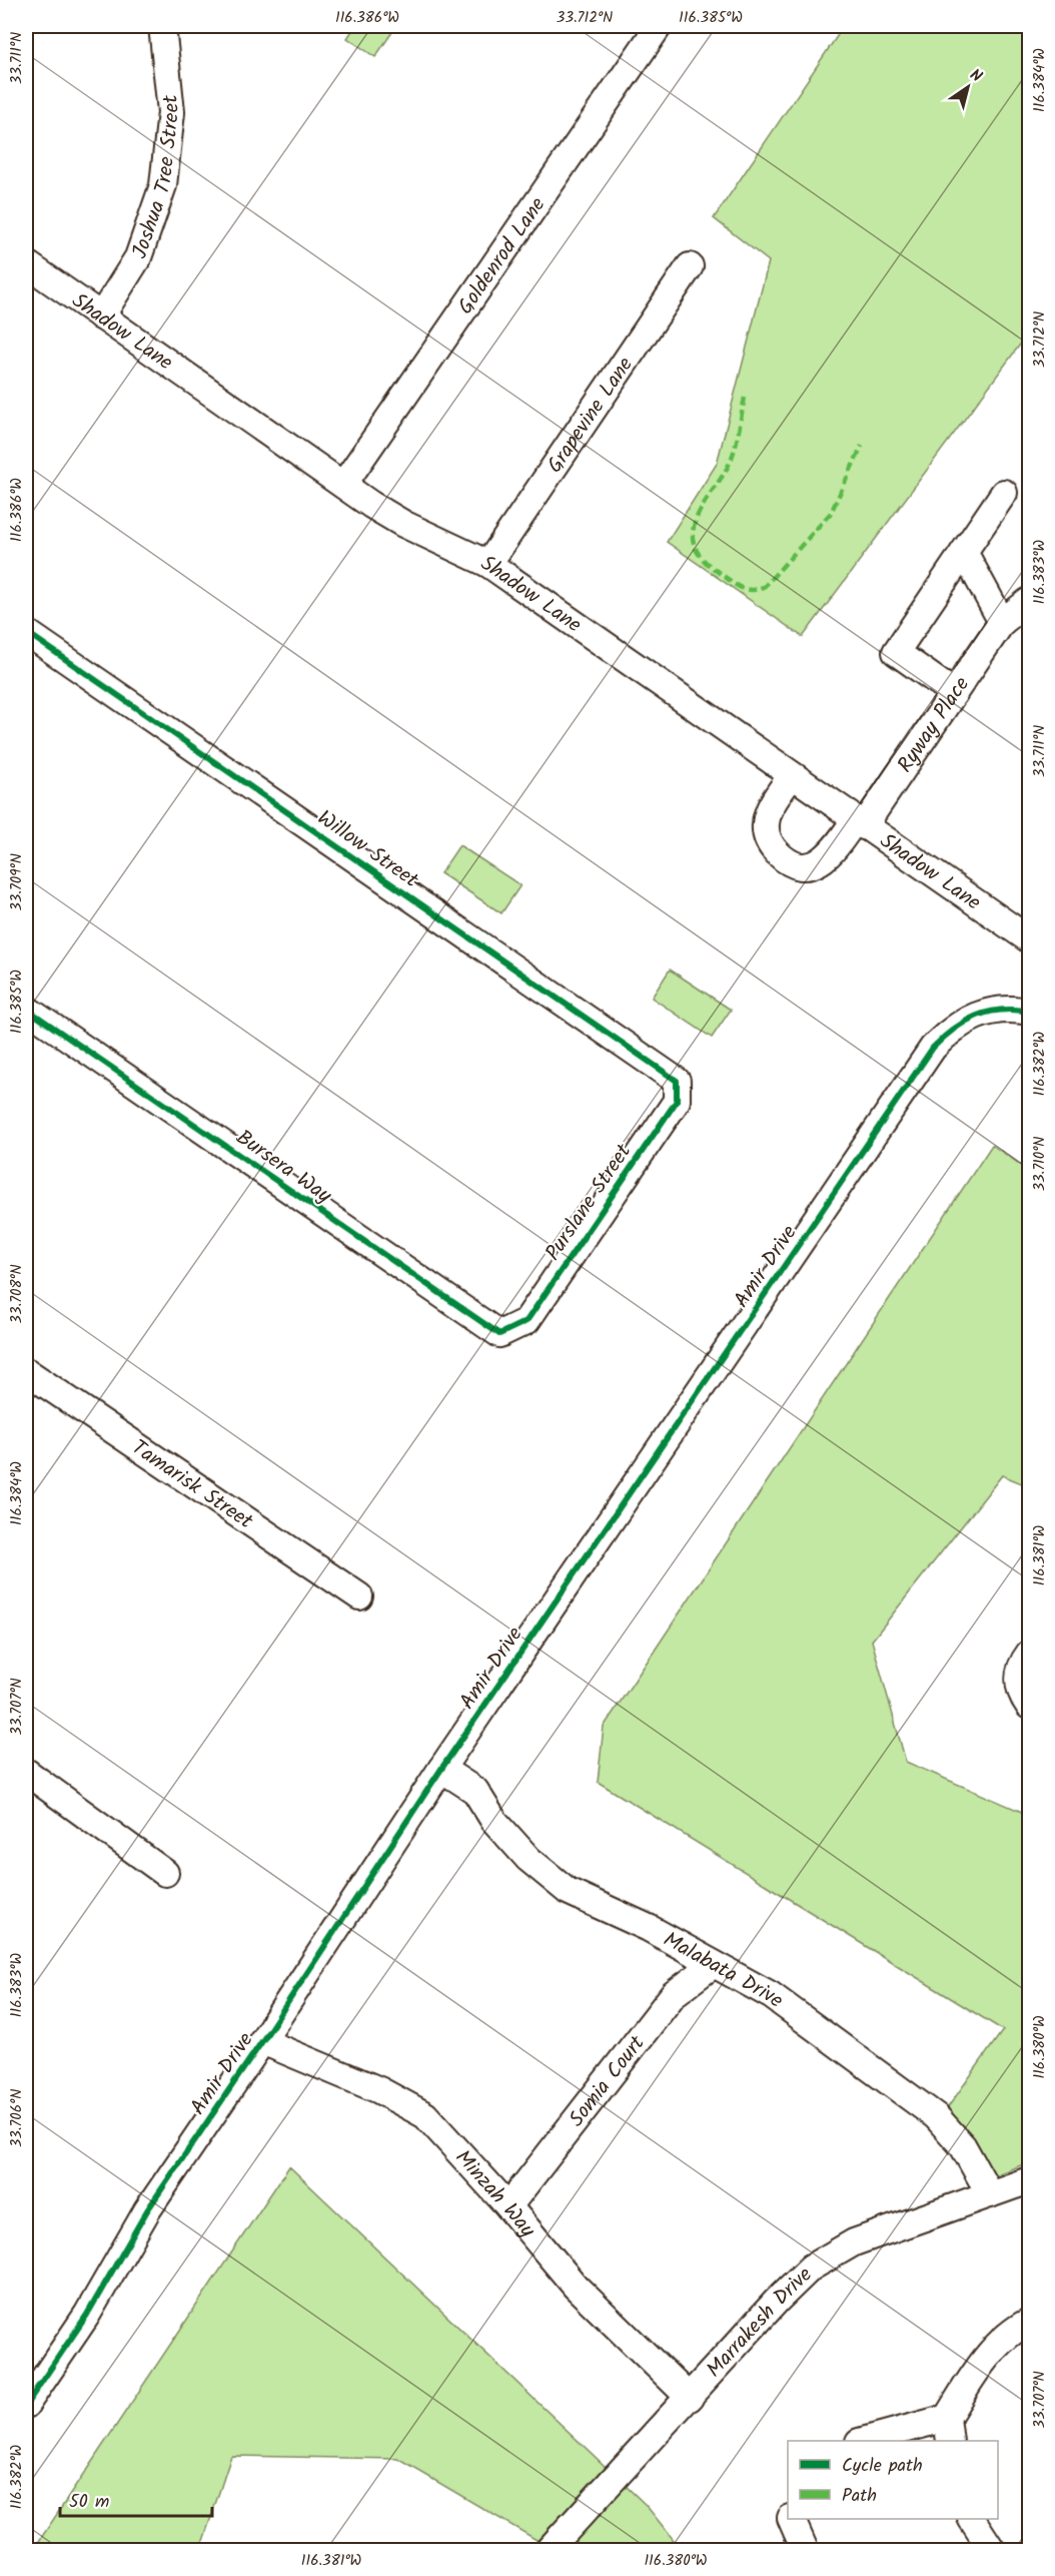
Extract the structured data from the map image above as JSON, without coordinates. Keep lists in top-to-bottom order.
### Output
{
  "streets": {
    "street": [
      "Joshua Tree Street",
      "Goldenrod Lane",
      "Shadow Lane",
      "Grapevine Lane",
      "Ryway Place",
      "Willow Street",
      "Bursera Way",
      "Purslane Street",
      "Amir Drive",
      "Tamarisk Street",
      "Malabata Drive",
      "Somia Court",
      "Minzah Way",
      "Marrakesh Drive"
    ]
  },
  "crossings": [
    ["Joshua Tree Street", "Shadow Lane"],
    ["Goldenrod Lane", "Shadow Lane"],
    ["Shadow Lane", "Grapevine Lane"],
    ["Shadow Lane", "Ryway Place"],
    ["Willow Street", "Purslane Street"],
    ["Bursera Way", "Purslane Street"],
    ["Amir Drive", "Malabata Drive"],
    ["Amir Drive", "Minzah Way"],
    ["Malabata Drive", "Somia Court"],
    ["Malabata Drive", "Marrakesh Drive"],
    ["Somia Court", "Minzah Way"],
    ["Minzah Way", "Marrakesh Drive"]
  ],
  "legend": ["Cycle path", "Path"],
  "scale_bar": "50 m",
  "north": "top right",
  "coordinates": [
    "116.386°W",
    "33.712°N",
    "116.385°W",
    "33.711°N",
    "116.384°W",
    "116.383°W",
    "33.709°N",
    "116.382°W",
    "33.710°N",
    "33.708°N",
    "116.381°W",
    "33.707°N",
    "116.380°W",
    "33.706°N"
  ]
}
